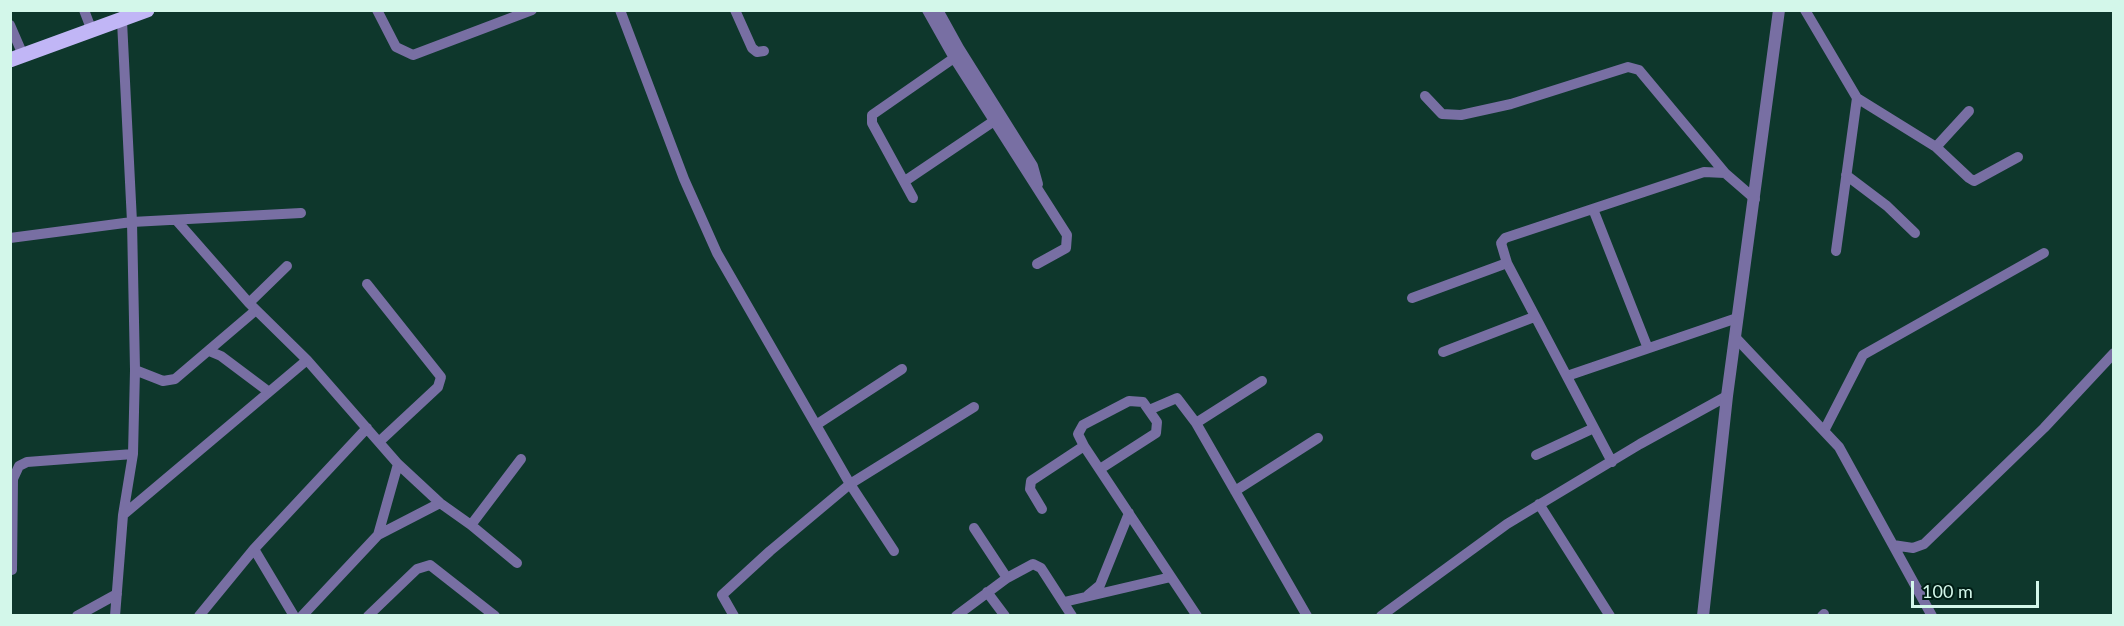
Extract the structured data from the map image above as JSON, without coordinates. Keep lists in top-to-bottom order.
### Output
{
  "scale_bar": "100 m"
}
